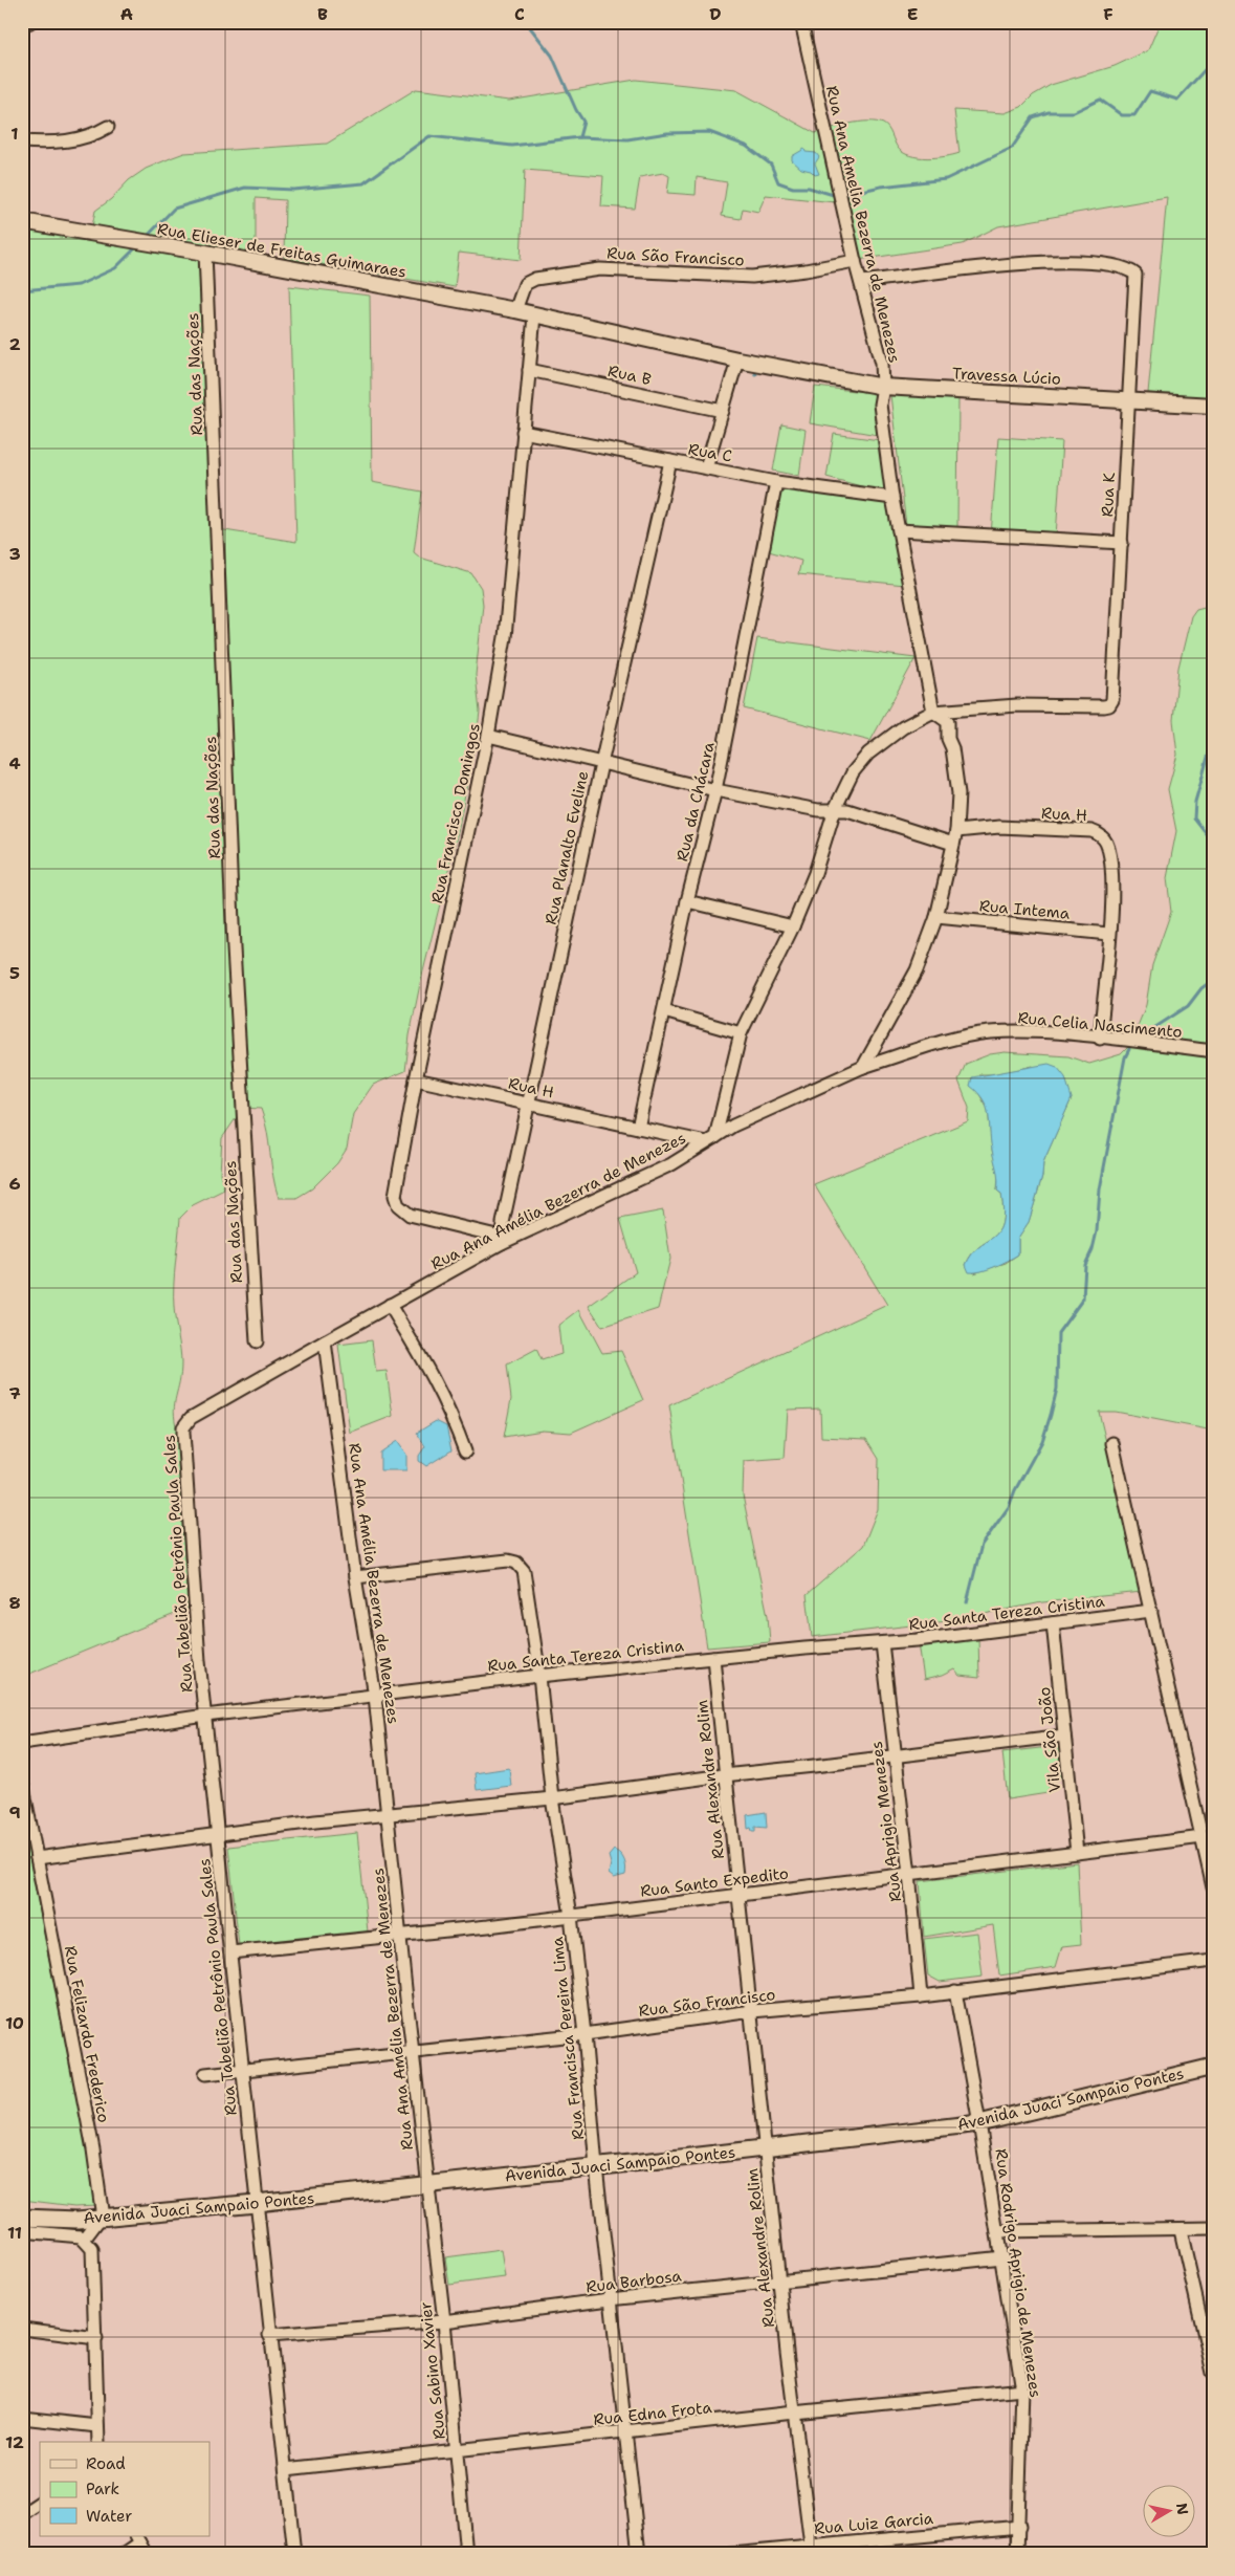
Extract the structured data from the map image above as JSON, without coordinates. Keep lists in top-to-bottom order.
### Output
{
  "streets": {
    "main road": ["Avenida Juaci Sampaio Pontes"],
    "street": [
      "Rua Ana Amelia Bezerra de Menezes",
      "Rua Elieser de Freitas Guimaraes",
      "Rua São Francisco",
      "Rua das Nações",
      "Rua B",
      "Travessa Lúcio",
      "Rua C",
      "Rua K",
      "Rua da Chácara",
      "Rua Francisco Domingos",
      "Rua H",
      "Rua Planalto Eveline",
      "Rua Intema",
      "Rua Celia Nascimento",
      "Rua Ana Amélia Bezerra de Menezes",
      "Rua Tabelião Petrônio Paula Sales",
      "Rua Santa Tereza Cristina",
      "Vila São João",
      "Rua Alexandre Rolim",
      "Rua Aprigio Menezes",
      "Rua Santo Expedito",
      "Rua Felizardo Frederico",
      "Rua Francisca Pereira Lima",
      "Rua Rodrigo Aprigio de Menezes",
      "Rua Barbosa",
      "Rua Sabino Xavier",
      "Rua Edna Frota",
      "Rua Luiz Garcia"
    ]
  },
  "crossings": [
    ["Rua Ana Amelia Bezerra de Menezes", "Rua São Francisco"],
    ["Rua Ana Amelia Bezerra de Menezes", "Travessa Lúcio"],
    ["Rua Ana Amelia Bezerra de Menezes", "Rua C"],
    ["Rua Ana Amelia Bezerra de Menezes", "Rua K"],
    ["Rua Elieser de Freitas Guimaraes", "Rua São Francisco"],
    ["Rua Elieser de Freitas Guimaraes", "Rua das Nações"],
    ["Rua Elieser de Freitas Guimaraes", "Travessa Lúcio"],
    ["Rua Elieser de Freitas Guimaraes", "Rua Francisco Domingos"],
    ["Rua São Francisco", "Rua Ana Amélia Bezerra de Menezes"],
    ["Rua São Francisco", "Rua Tabelião Petrônio Paula Sales"],
    ["Rua São Francisco", "Rua Alexandre Rolim"],
    ["Rua São Francisco", "Rua Aprigio Menezes"],
    ["Rua São Francisco", "Rua Francisca Pereira Lima"],
    ["Rua São Francisco", "Rua Rodrigo Aprigio de Menezes"],
    ["Rua B", "Rua Francisco Domingos"],
    ["Travessa Lúcio", "Rua K"],
    ["Rua C", "Rua da Chácara"],
    ["Rua C", "Rua Francisco Domingos"],
    ["Rua C", "Rua Planalto Eveline"],
    ["Rua da Chácara", "Rua H"],
    ["Rua Francisco Domingos", "Rua H"],
    ["Rua Francisco Domingos", "Rua Planalto Eveline"],
    ["Rua Francisco Domingos", "Rua Ana Amélia Bezerra de Menezes"],
    ["Rua H", "Rua Planalto Eveline"],
    ["Rua H", "Rua Intema"],
    ["Rua H", "Rua Celia Nascimento"],
    ["Rua H", "Rua Ana Amélia Bezerra de Menezes"],
    ["Rua Planalto Eveline", "Rua Ana Amélia Bezerra de Menezes"],
    ["Rua Celia Nascimento", "Rua Ana Amélia Bezerra de Menezes"],
    ["Rua Ana Amélia Bezerra de Menezes", "Rua Tabelião Petrônio Paula Sales"],
    ["Rua Ana Amélia Bezerra de Menezes", "Rua Santa Tereza Cristina"],
    ["Rua Ana Amélia Bezerra de Menezes", "Rua Santo Expedito"],
    ["Rua Ana Amélia Bezerra de Menezes", "Rua Francisca Pereira Lima"],
    ["Rua Ana Amélia Bezerra de Menezes", "Avenida Juaci Sampaio Pontes"],
    ["Rua Ana Amélia Bezerra de Menezes", "Rua Sabino Xavier"],
    ["Rua Tabelião Petrônio Paula Sales", "Rua Santa Tereza Cristina"],
    ["Rua Tabelião Petrônio Paula Sales", "Rua Santo Expedito"],
    ["Rua Tabelião Petrônio Paula Sales", "Avenida Juaci Sampaio Pontes"],
    ["Rua Tabelião Petrônio Paula Sales", "Rua Barbosa"],
    ["Rua Tabelião Petrônio Paula Sales", "Rua Edna Frota"],
    ["Rua Santa Tereza Cristina", "Vila São João"],
    ["Rua Santa Tereza Cristina", "Rua Alexandre Rolim"],
    ["Rua Santa Tereza Cristina", "Rua Aprigio Menezes"],
    ["Rua Santa Tereza Cristina", "Rua Francisca Pereira Lima"],
    ["Vila São João", "Rua Santo Expedito"],
    ["Rua Alexandre Rolim", "Rua Santo Expedito"],
    ["Rua Alexandre Rolim", "Avenida Juaci Sampaio Pontes"],
    ["Rua Alexandre Rolim", "Rua Barbosa"],
    ["Rua Alexandre Rolim", "Rua Edna Frota"],
    ["Rua Alexandre Rolim", "Rua Luiz Garcia"],
    ["Rua Aprigio Menezes", "Rua Santo Expedito"],
    ["Rua Santo Expedito", "Rua Francisca Pereira Lima"],
    ["Rua Felizardo Frederico", "Avenida Juaci Sampaio Pontes"],
    ["Rua Francisca Pereira Lima", "Avenida Juaci Sampaio Pontes"],
    ["Rua Francisca Pereira Lima", "Rua Barbosa"],
    ["Rua Francisca Pereira Lima", "Rua Edna Frota"],
    ["Avenida Juaci Sampaio Pontes", "Rua Rodrigo Aprigio de Menezes"],
    ["Avenida Juaci Sampaio Pontes", "Rua Sabino Xavier"],
    ["Rua Rodrigo Aprigio de Menezes", "Rua Barbosa"],
    ["Rua Rodrigo Aprigio de Menezes", "Rua Edna Frota"],
    ["Rua Rodrigo Aprigio de Menezes", "Rua Luiz Garcia"],
    ["Rua Barbosa", "Rua Sabino Xavier"],
    ["Rua Sabino Xavier", "Rua Edna Frota"]
  ],
  "legend": ["Road", "Park", "Water"],
  "north": "right",
  "grid": {
    "columns": [
      "A",
      "B",
      "C",
      "D",
      "E",
      "F"
    ],
    "rows": [
      "1",
      "2",
      "3",
      "4",
      "5",
      "6",
      "7",
      "8",
      "9",
      "10",
      "11",
      "12"
    ]
  }
}
